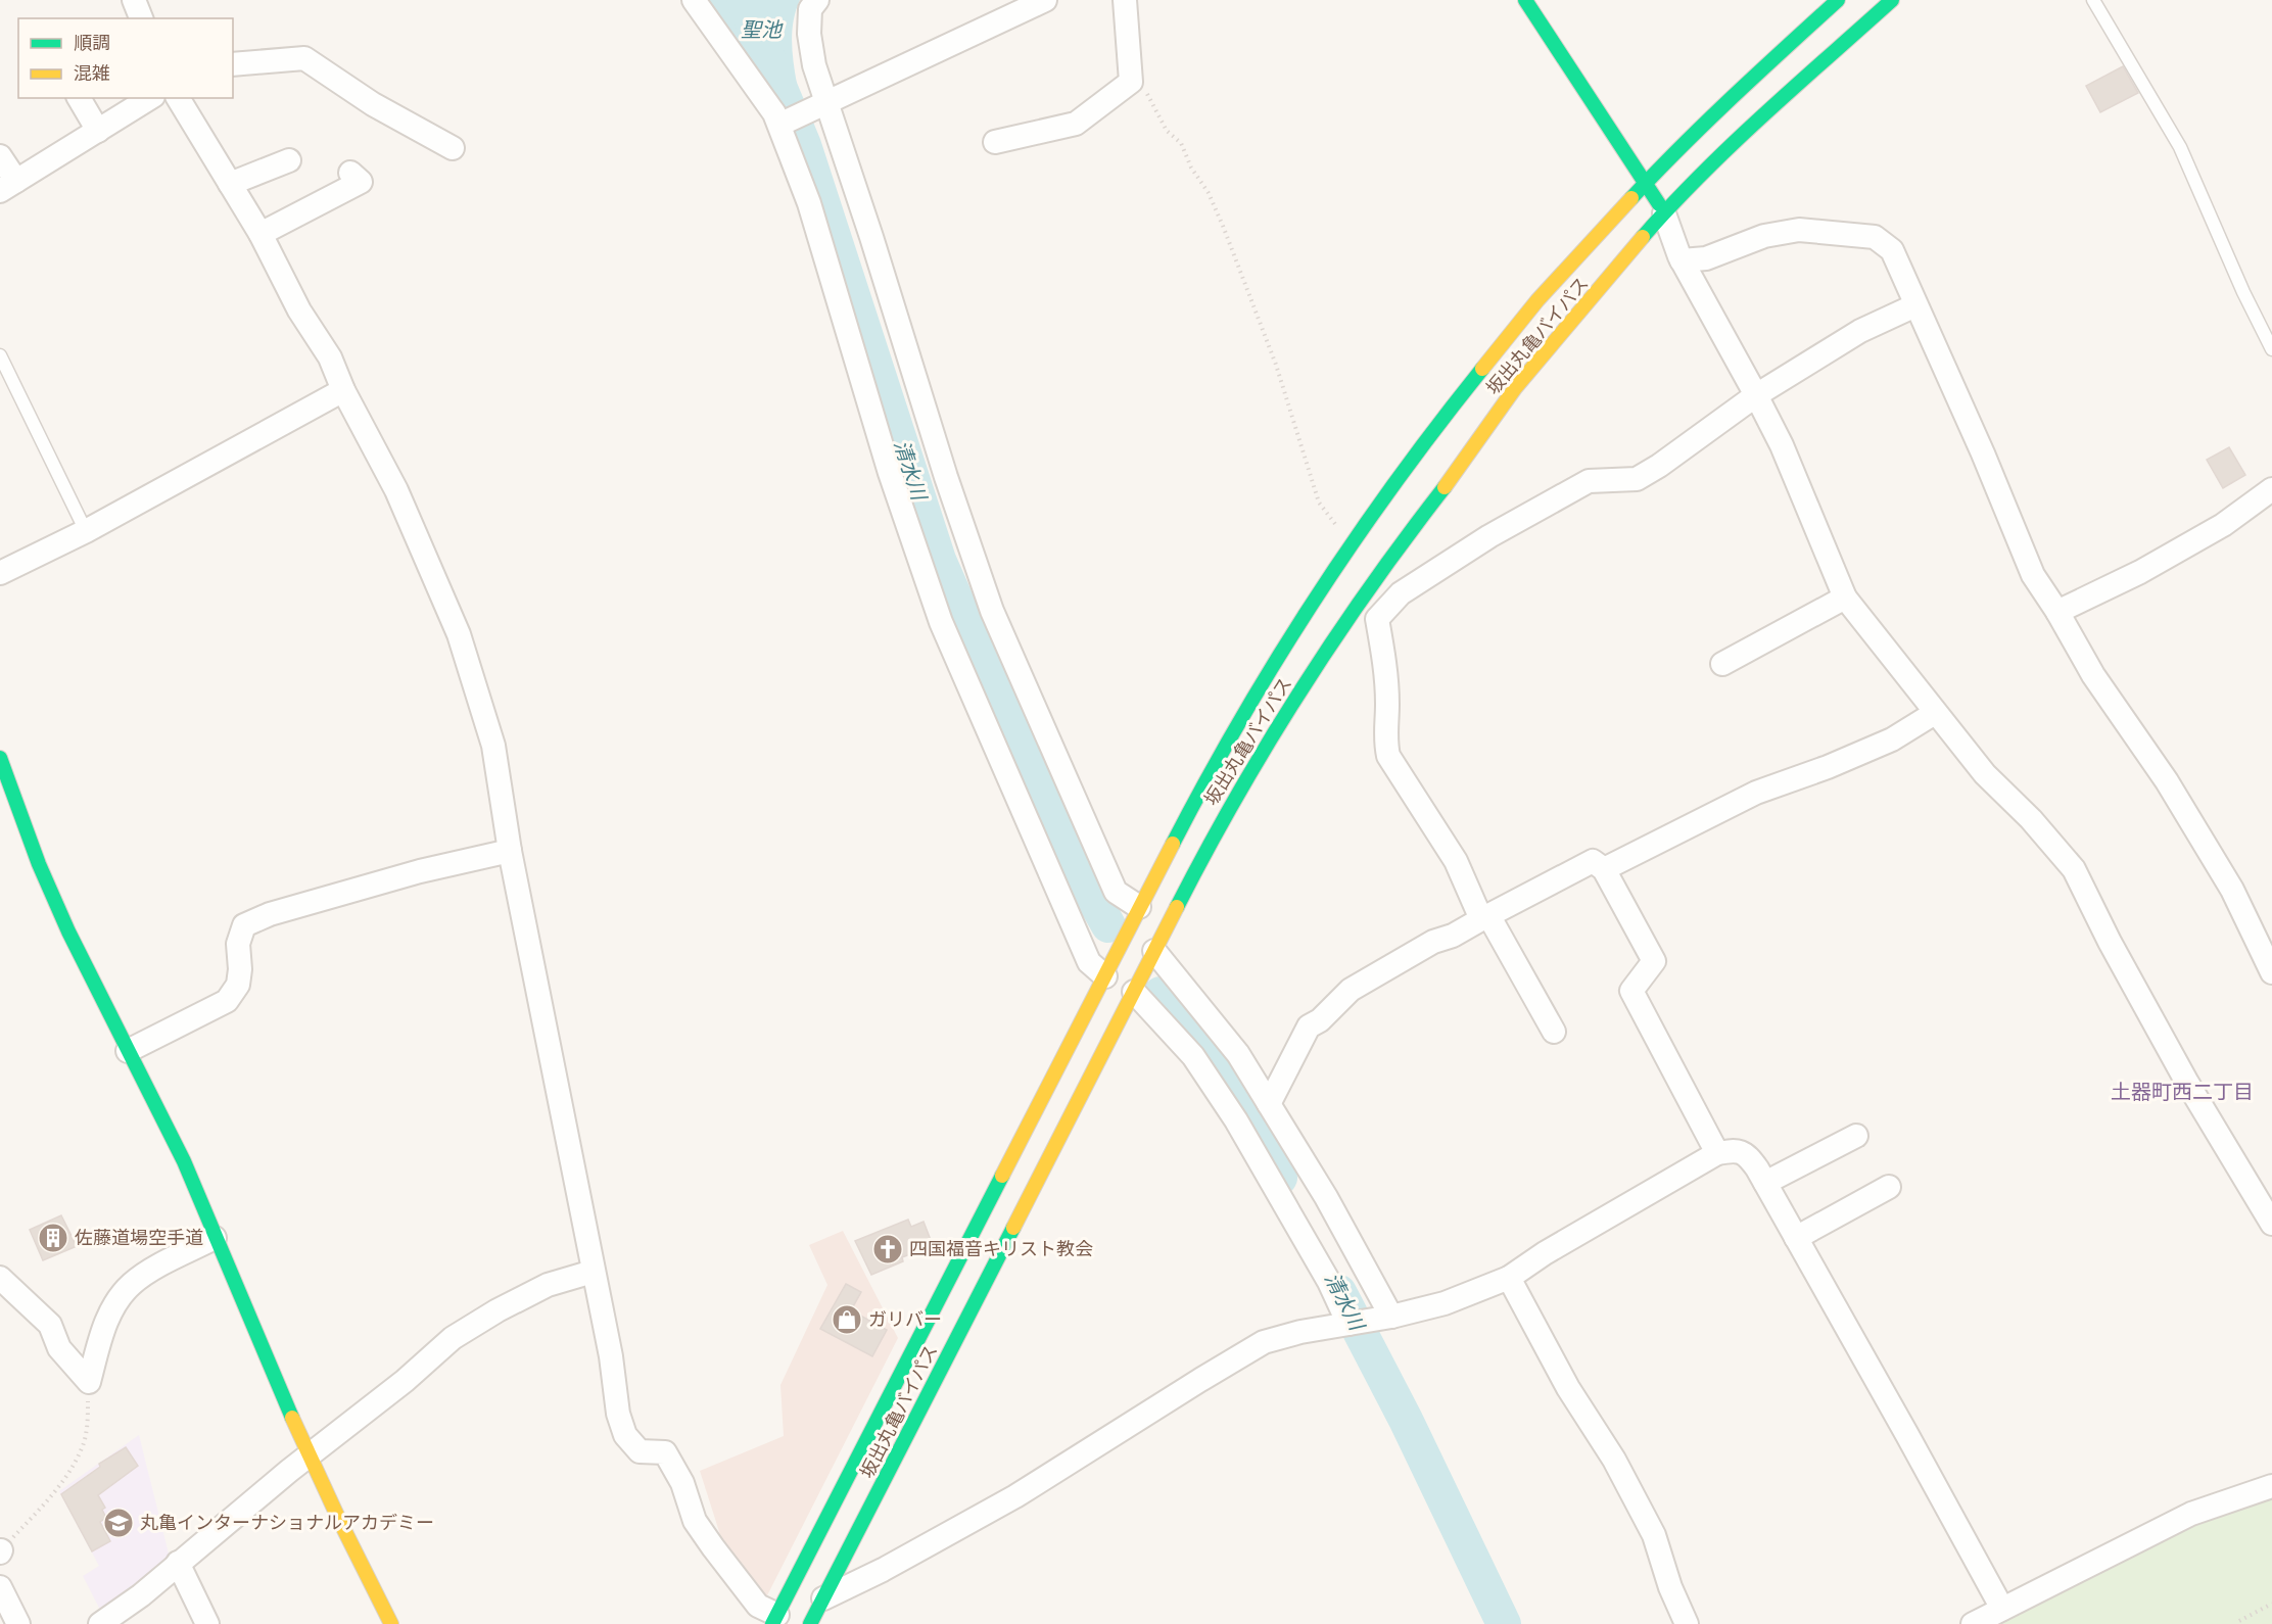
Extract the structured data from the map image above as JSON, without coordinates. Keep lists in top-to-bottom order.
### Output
{
  "streets": {
    "main road": ["坂出丸亀バイパス"]
  },
  "districts": ["土器町西二丁目"],
  "water": ["聖池", "清水川"],
  "places": {
    "building": ["佐藤道場空手道"],
    "church": ["四国福音キリスト教会"],
    "shop": ["ガリバー"],
    "school or university": ["丸亀インターナショナルアカデミー"]
  },
  "legend": ["順調", "混雑"]
}
